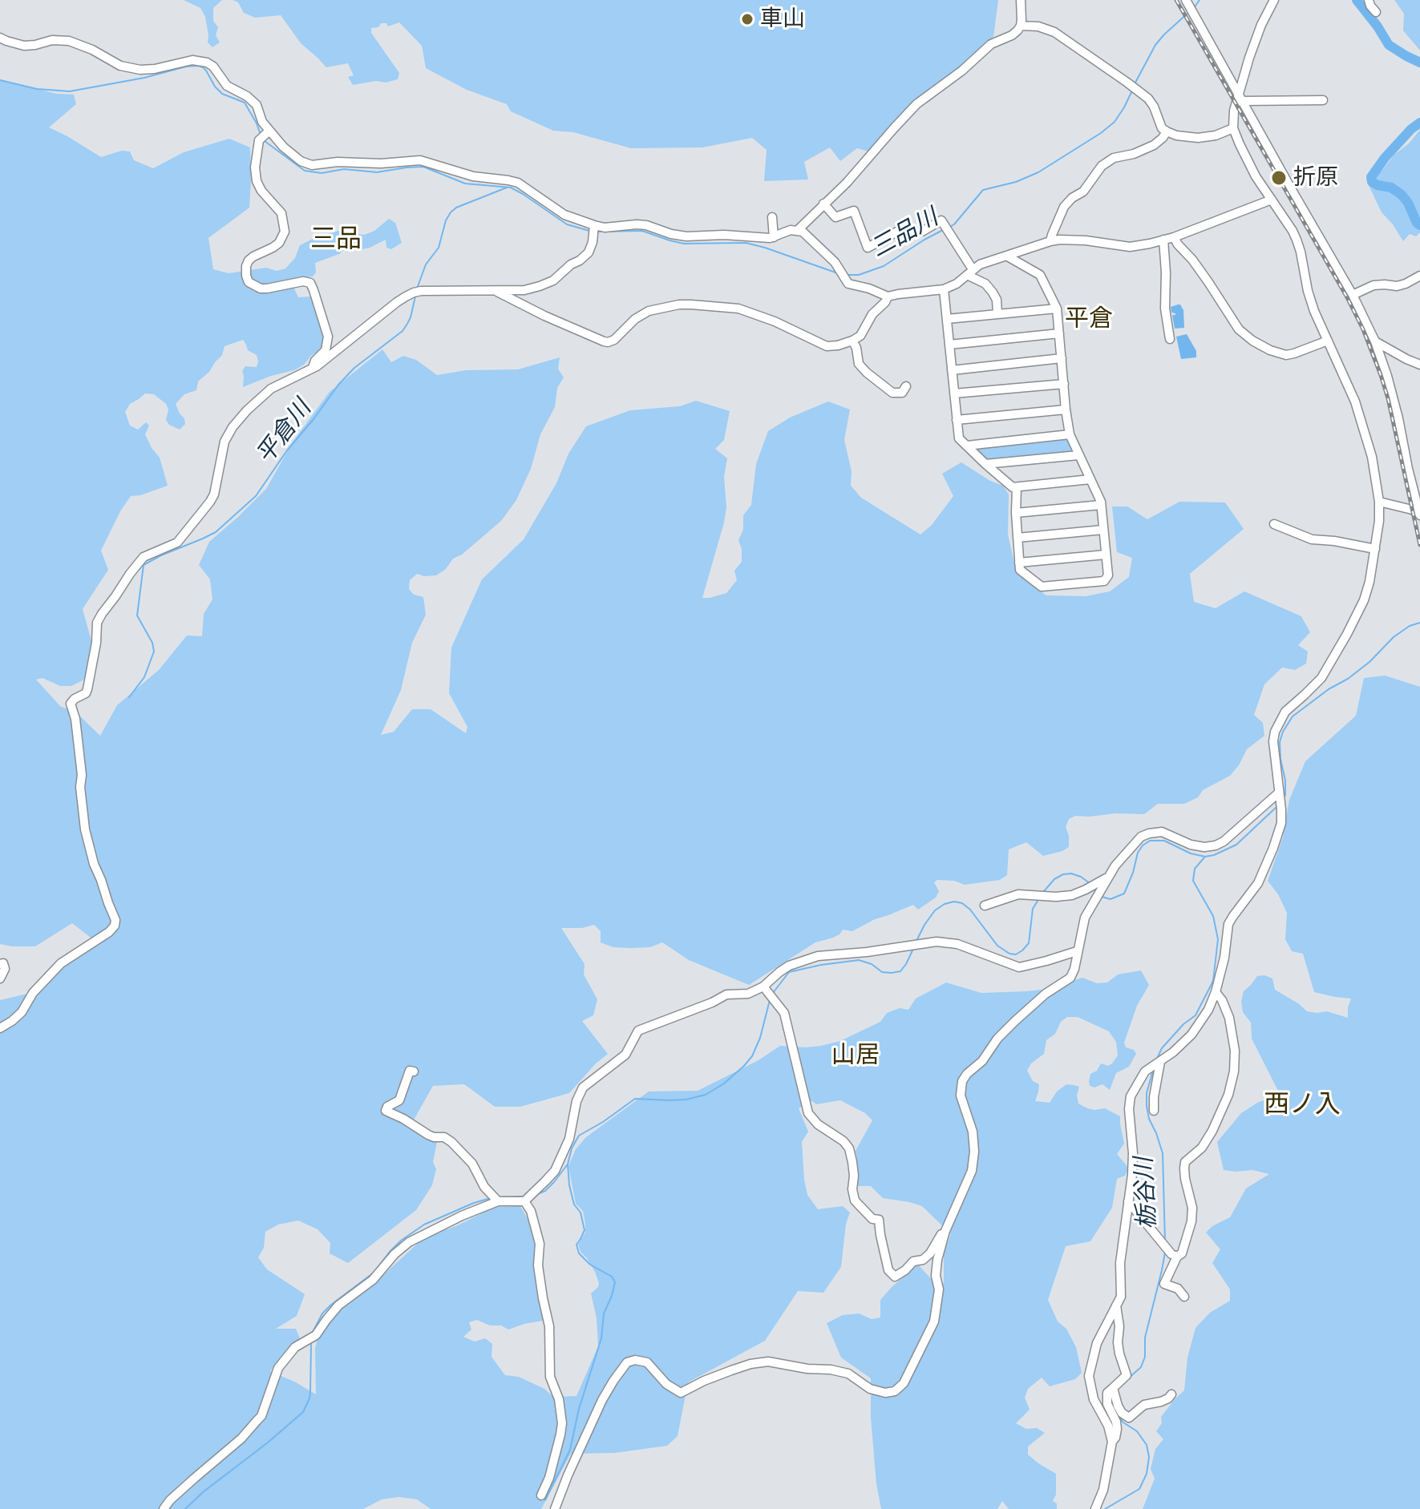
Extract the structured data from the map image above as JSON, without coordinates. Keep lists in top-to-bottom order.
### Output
{
  "districts": [
    "三品",
    "平倉",
    "山居",
    "西ノ入"
  ],
  "water": ["三品川", "平倉川", "栃谷川"],
  "places": ["車山", "折原"]
}
